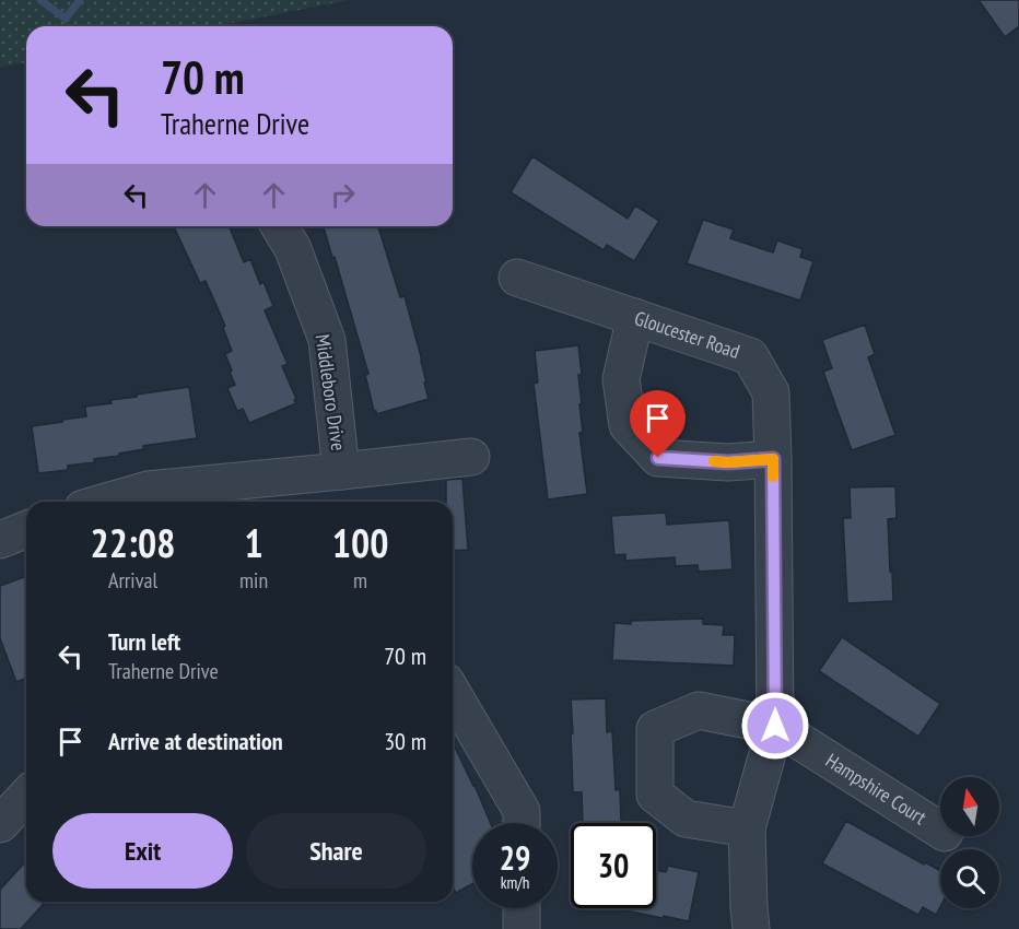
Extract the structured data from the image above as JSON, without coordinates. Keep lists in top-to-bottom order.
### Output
{
  "streets": {
    "street": ["Gloucester Road", "Middleboro Drive", "Hampshire Court"]
  },
  "crossings": [
    ["Gloucester Road", "Hampshire Court"]
  ],
  "north": "top",
  "page": {
    "turn": ["70 m", "Traherne Drive"],
    "eta": [
      "22:08",
      "Arrival",
      "1",
      "min",
      "100",
      "m"
    ],
    "list": [
      {
        "name": "Turn left",
        "note": "Traherne Drive",
        "value": "70 m"
      },
      {
        "name": "Arrive at destination",
        "value": "30 m"
      }
    ],
    "buttons": ["Exit", "Share"],
    "speed": "29 km/h",
    "limit": "30"
  }
}
